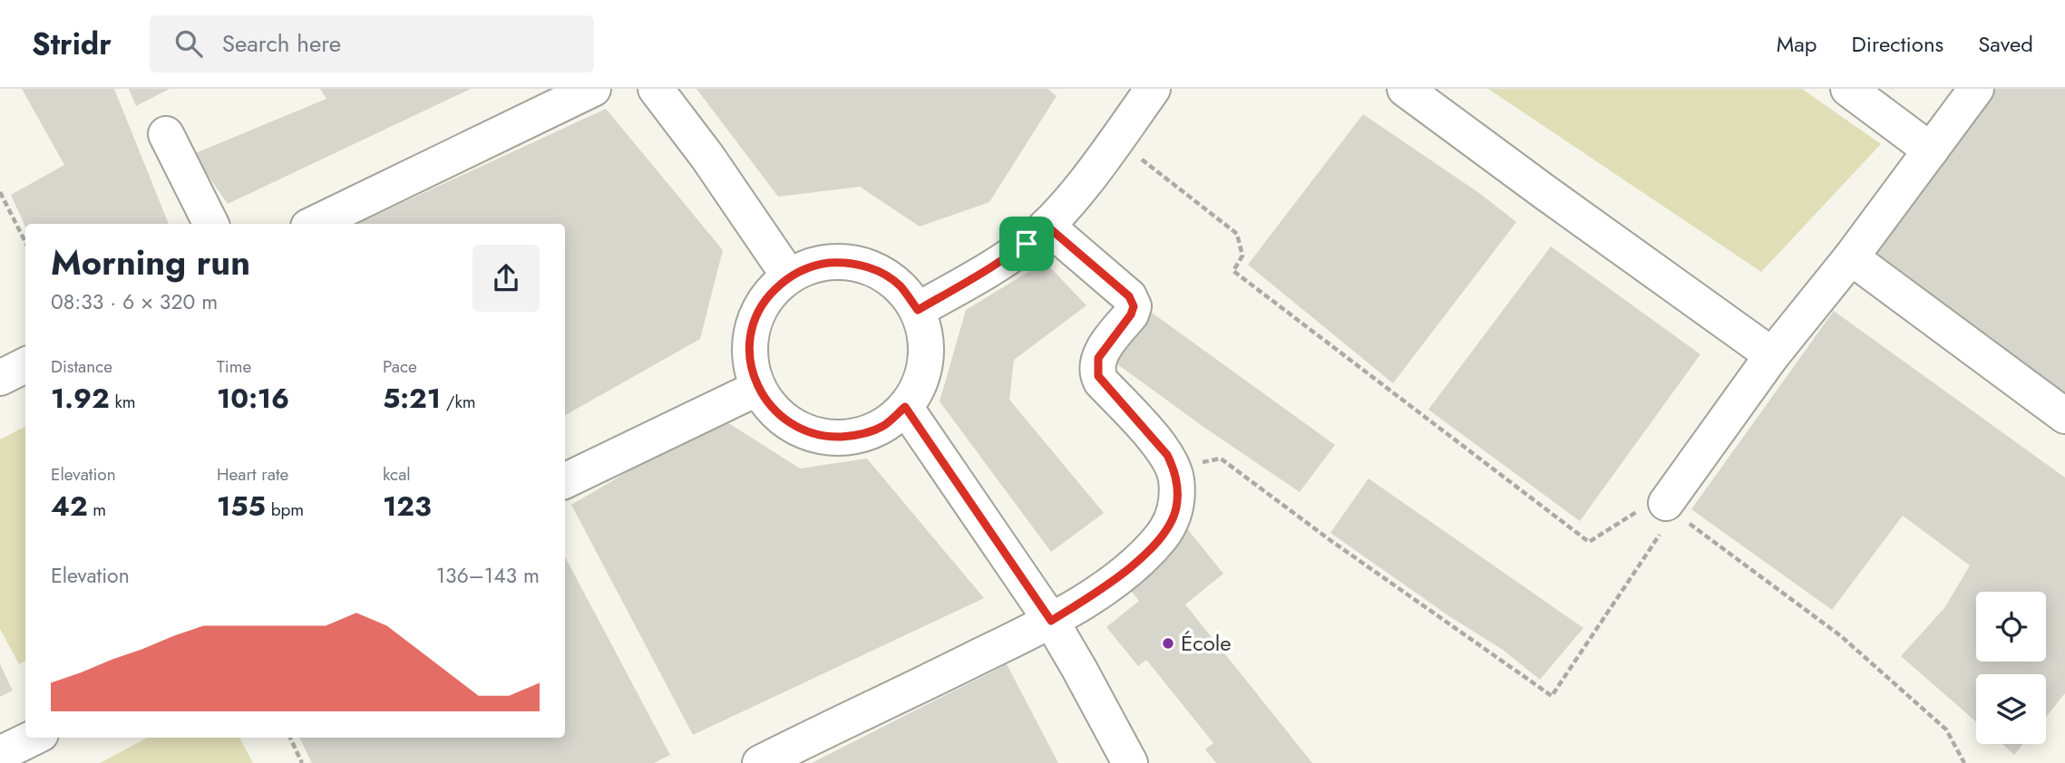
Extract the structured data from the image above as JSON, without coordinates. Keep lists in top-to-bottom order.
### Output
{
  "places": ["École"],
  "page": {
    "header": "Stridr",
    "search": "Search here",
    "nav": ["Map", "Directions", "Saved"],
    "heading": ["Morning run", "08:33 · 6 × 320 m"],
    "stats": [
      ["Distance", "1.92 km"],
      ["Time", "10:16"],
      ["Pace", "5:21 /km"],
      ["Elevation", "42 m"],
      ["Heart rate", "155 bpm"],
      ["kcal", "123"]
    ],
    "chart": ["Elevation", "136–143 m"]
  }
}
